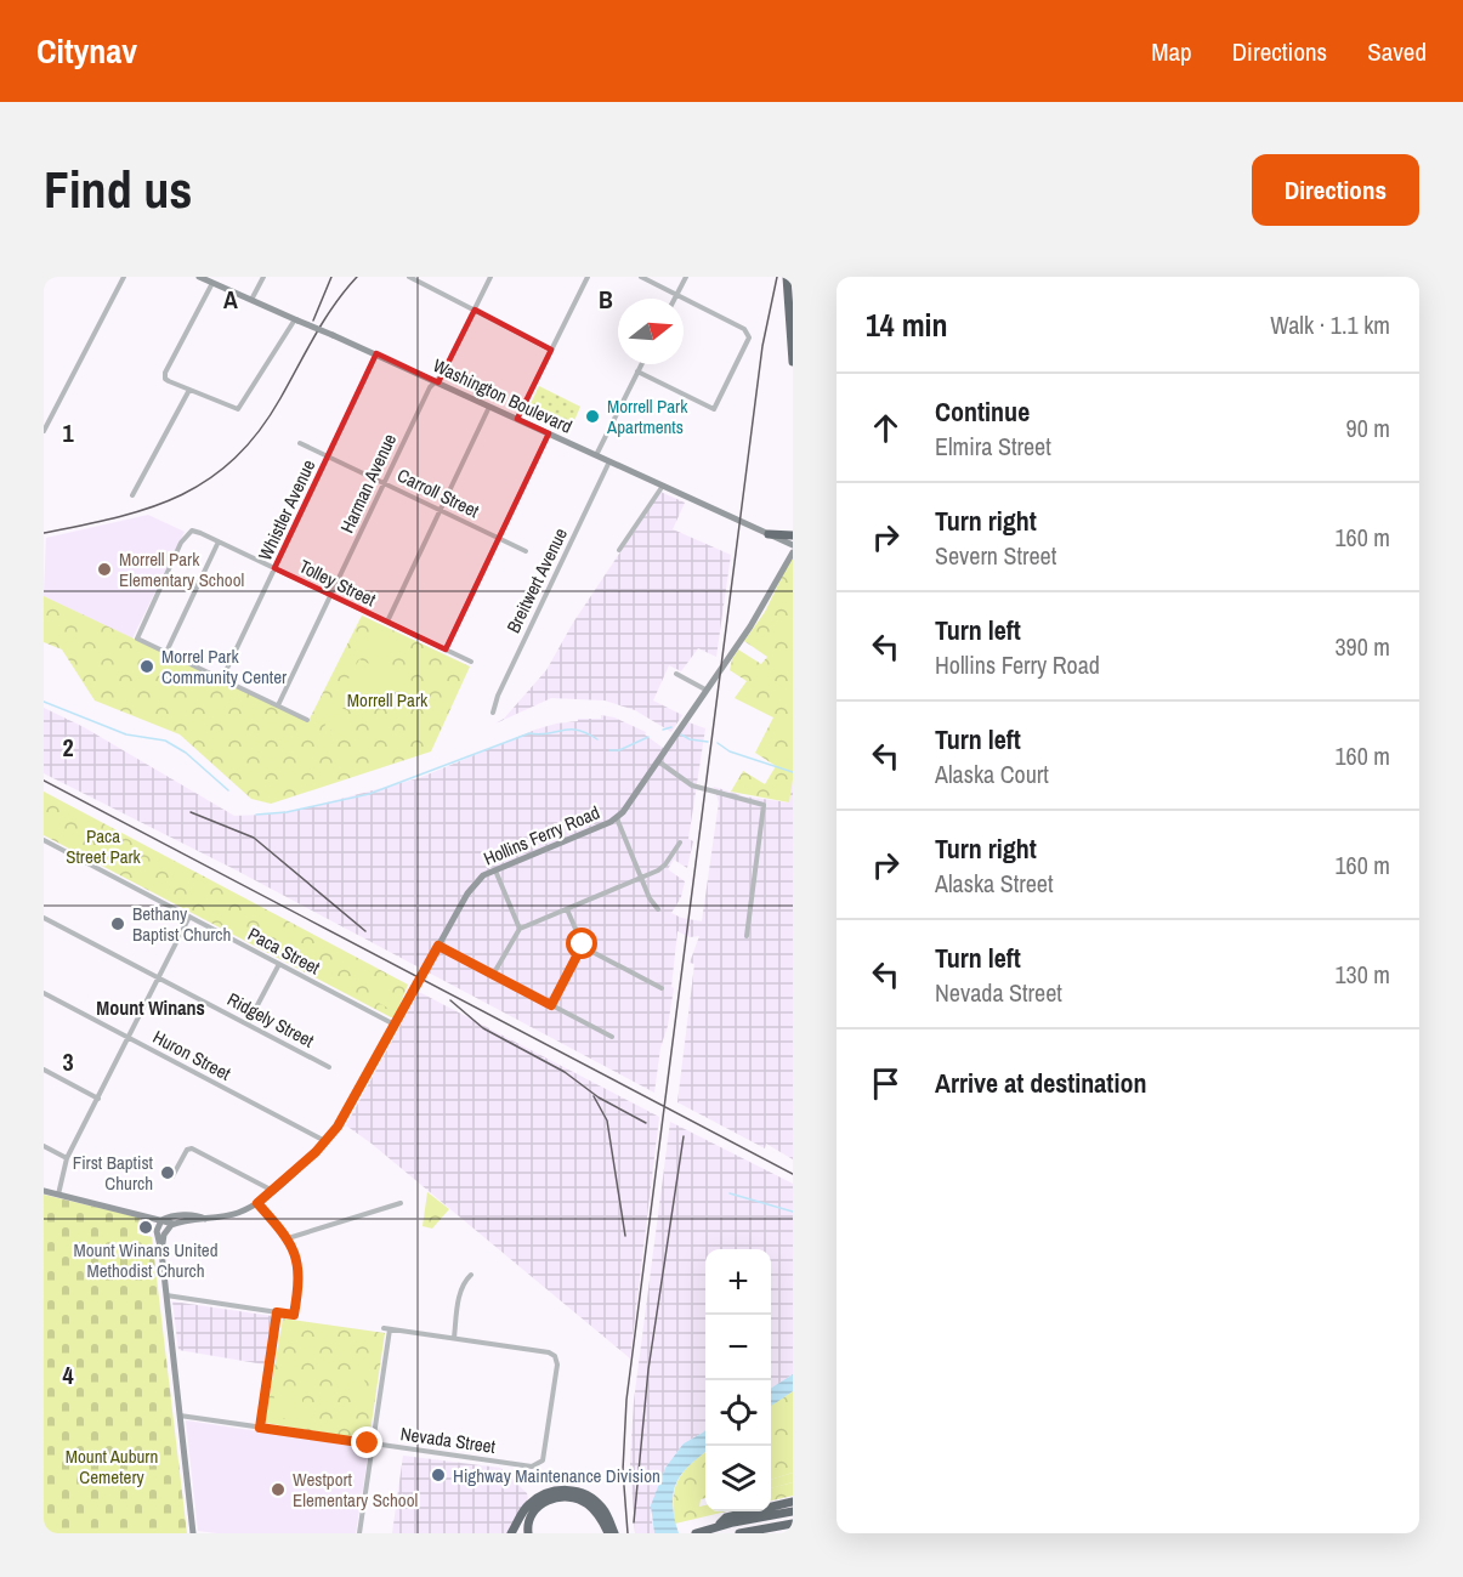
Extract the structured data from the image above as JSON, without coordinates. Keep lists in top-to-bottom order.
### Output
{
  "streets": {
    "street": [
      "Washington Boulevard",
      "Harman Avenue",
      "Carroll Street",
      "Whistler Avenue",
      "Breitwert Avenue",
      "Tolley Street",
      "Hollins Ferry Road",
      "Paca Street",
      "Ridgely Street",
      "Huron Street",
      "Nevada Street"
    ]
  },
  "crossings": [
    ["Washington Boulevard", "Harman Avenue"],
    ["Washington Boulevard", "Whistler Avenue"],
    ["Washington Boulevard", "Breitwert Avenue"],
    ["Harman Avenue", "Carroll Street"],
    ["Harman Avenue", "Tolley Street"],
    ["Carroll Street", "Whistler Avenue"],
    ["Whistler Avenue", "Tolley Street"],
    ["Hollins Ferry Road", "Paca Street"],
    ["Hollins Ferry Road", "Huron Street"]
  ],
  "districts": ["Mount Winans"],
  "parks": ["Morrell Park", "Paca Street Park", "Mount Auburn Cemetery"],
  "places": [
    "Morrell Park Apartments",
    "Morrell Park Elementary School",
    "Morrel Park Community Center",
    "Bethany Baptist Church",
    "First Baptist Church",
    "Mount Winans United Methodist Church",
    "Highway Maintenance Division",
    "Westport Elementary School"
  ],
  "north": "right",
  "page": {
    "header": "Citynav",
    "nav": ["Map", "Directions", "Saved"],
    "buttons": "Directions",
    "title": "Find us",
    "heading": ["14 min", "Walk · 1.1 km"],
    "list": [
      ["Continue", "Elmira Street", "90 m"],
      ["Turn right", "Severn Street", "160 m"],
      ["Turn left", "Hollins Ferry Road", "390 m"],
      ["Turn left", "Alaska Court", "160 m"],
      ["Turn right", "Alaska Street", "160 m"],
      ["Turn left", "Nevada Street", "130 m"],
      "Arrive at destination"
    ],
    "map_buttons": ["+", "−"]
  },
  "grid": {
    "columns": ["A", "B"],
    "rows": [
      "1",
      "2",
      "3",
      "4"
    ]
  }
}
